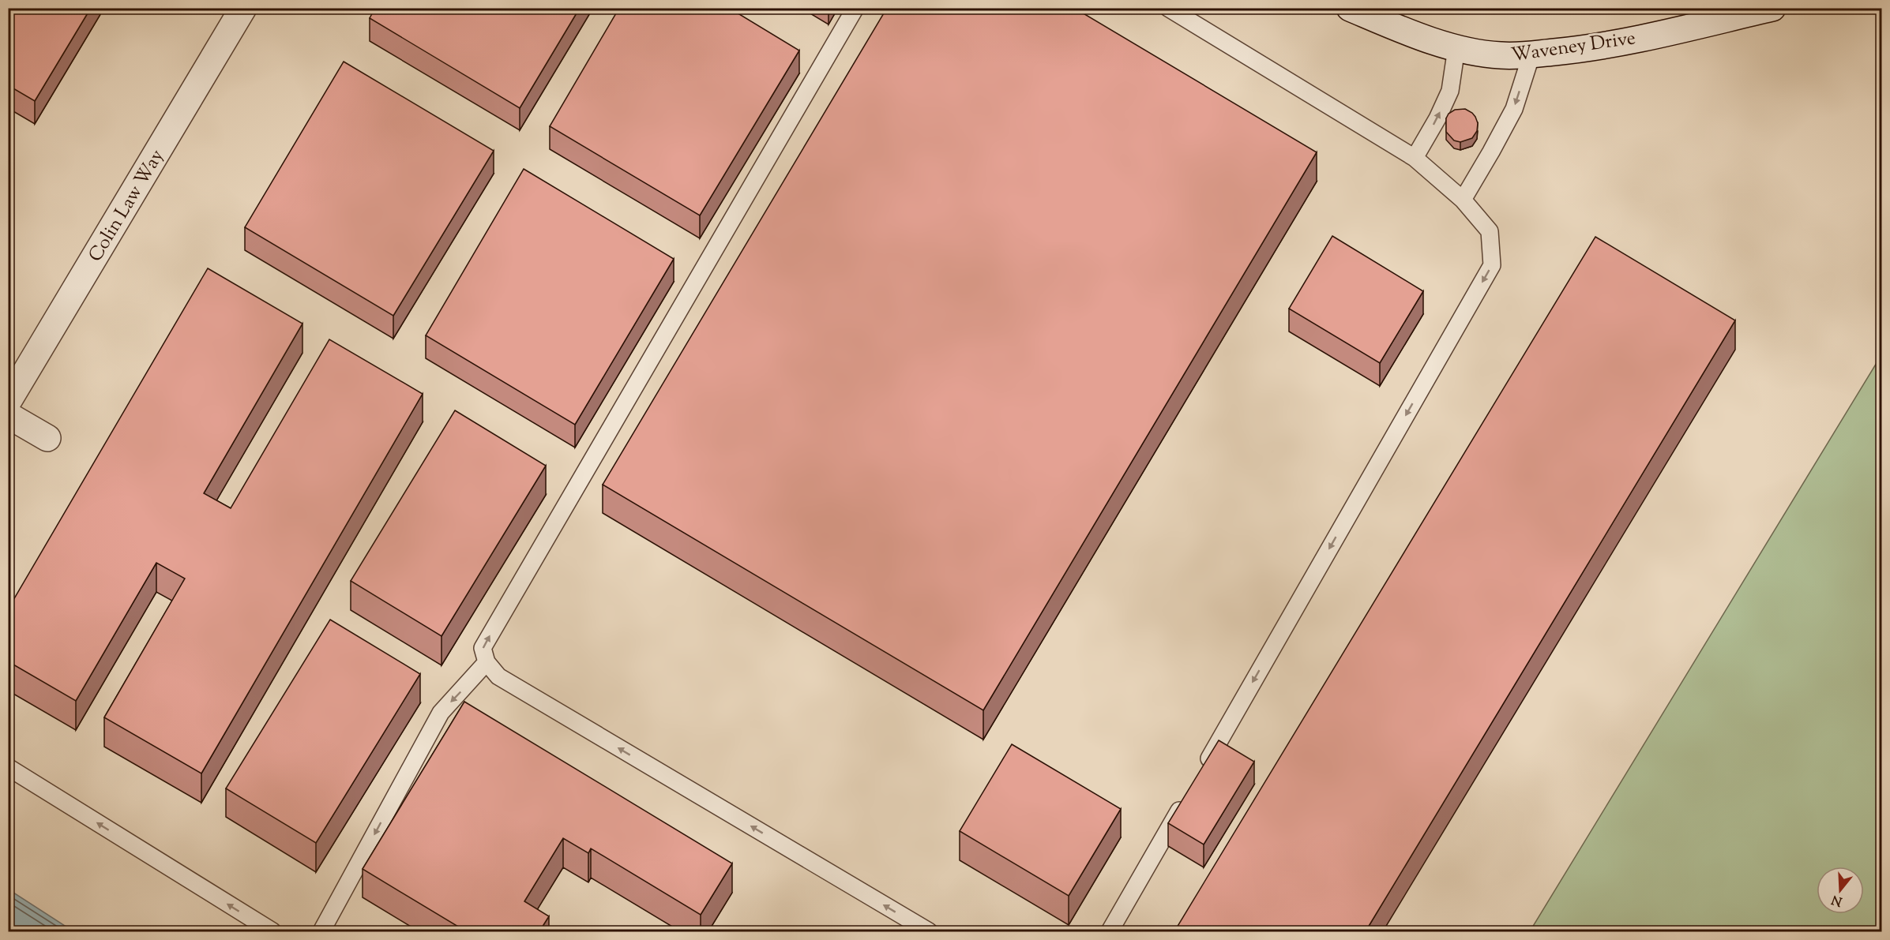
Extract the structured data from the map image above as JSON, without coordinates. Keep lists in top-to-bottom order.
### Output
{
  "streets": {
    "street": ["Waveney Drive", "Colin Law Way"]
  },
  "north": "bottom"
}
